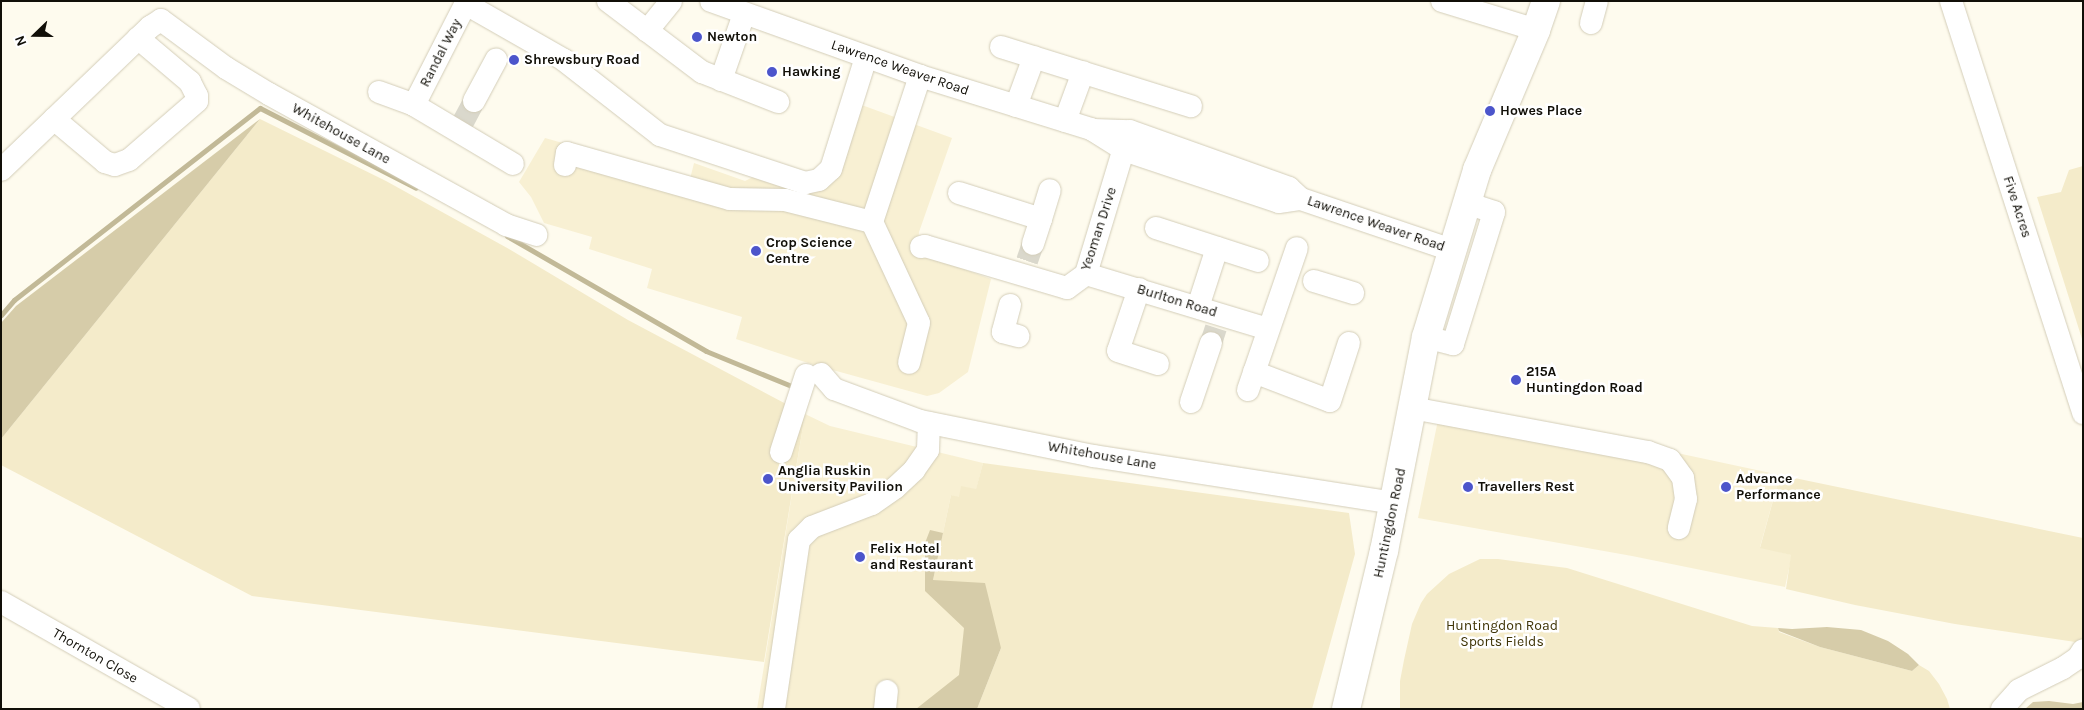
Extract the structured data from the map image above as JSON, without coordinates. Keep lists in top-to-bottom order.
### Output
{
  "streets": {
    "main road": ["Huntingdon Road"],
    "street": [
      "Randal Way",
      "Lawrence Weaver Road",
      "Whitehouse Lane",
      "Five Acres",
      "Yeoman Drive",
      "Burlton Road",
      "Thornton Close"
    ]
  },
  "crossings": [
    ["Lawrence Weaver Road", "Yeoman Drive"],
    ["Lawrence Weaver Road", "Huntingdon Road"],
    ["Whitehouse Lane", "Huntingdon Road"],
    ["Yeoman Drive", "Burlton Road"]
  ],
  "parks": ["Huntingdon Road Sports Fields"],
  "places": [
    "Newton",
    "Shrewsbury Road",
    "Hawking",
    "Howes Place",
    "Crop Science Centre",
    "215A Huntingdon Road",
    "Anglia Ruskin University Pavilion",
    "Travellers Rest",
    "Advance Performance",
    "Felix Hotel and Restaurant"
  ],
  "north": "left"
}
